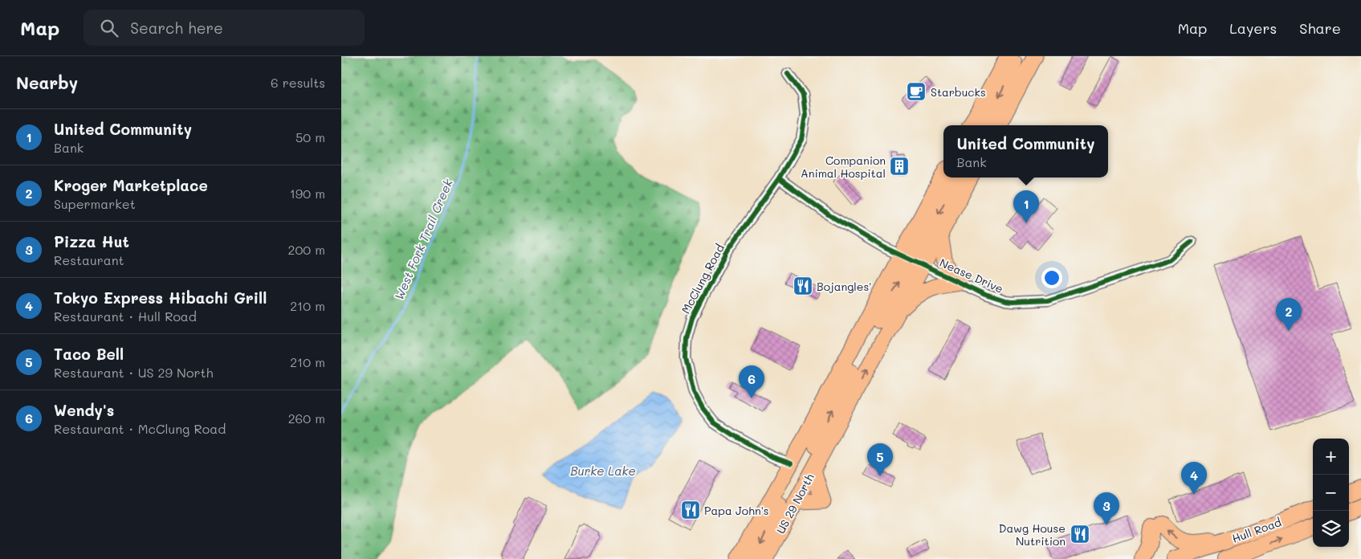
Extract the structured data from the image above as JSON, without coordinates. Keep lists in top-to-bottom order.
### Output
{
  "streets": {
    "highway": ["Hull Road"],
    "main road": ["US 29 North"],
    "street": ["Nease Drive", "McClung Road"]
  },
  "crossings": [
    ["Nease Drive", "McClung Road"],
    ["Nease Drive", "US 29 North"]
  ],
  "water": ["West Fork Trail Creek", "Burke Lake"],
  "places": {
    "cafe": ["Starbucks"],
    "building": ["Companion Animal Hospital"],
    "restaurant": ["Bojangles'", "Papa John's", "Dawg House Nutrition"]
  },
  "page": {
    "header": "Map",
    "search": "Search here",
    "nav": ["Map", "Layers", "Share"],
    "heading": ["Nearby", "6 results"],
    "list": [
      {
        "mark": "1",
        "name": "United Community",
        "note": "Bank",
        "value": "50 m"
      },
      {
        "mark": "2",
        "name": "Kroger Marketplace",
        "note": "Supermarket",
        "value": "190 m"
      },
      {
        "mark": "3",
        "name": "Pizza Hut",
        "note": "Restaurant",
        "value": "200 m"
      },
      {
        "mark": "4",
        "name": "Tokyo Express Hibachi Grill",
        "note": "Restaurant · Hull Road",
        "value": "210 m"
      },
      {
        "mark": "5",
        "name": "Taco Bell",
        "note": "Restaurant · US 29 North",
        "value": "210 m"
      },
      {
        "mark": "6",
        "name": "Wendy's",
        "note": "Restaurant · McClung Road",
        "value": "260 m"
      }
    ],
    "popup": ["United Community", "Bank"],
    "pins": [
      "1",
      "2",
      "6",
      "5",
      "4",
      "3"
    ],
    "map_buttons": ["+", "−"]
  }
}
